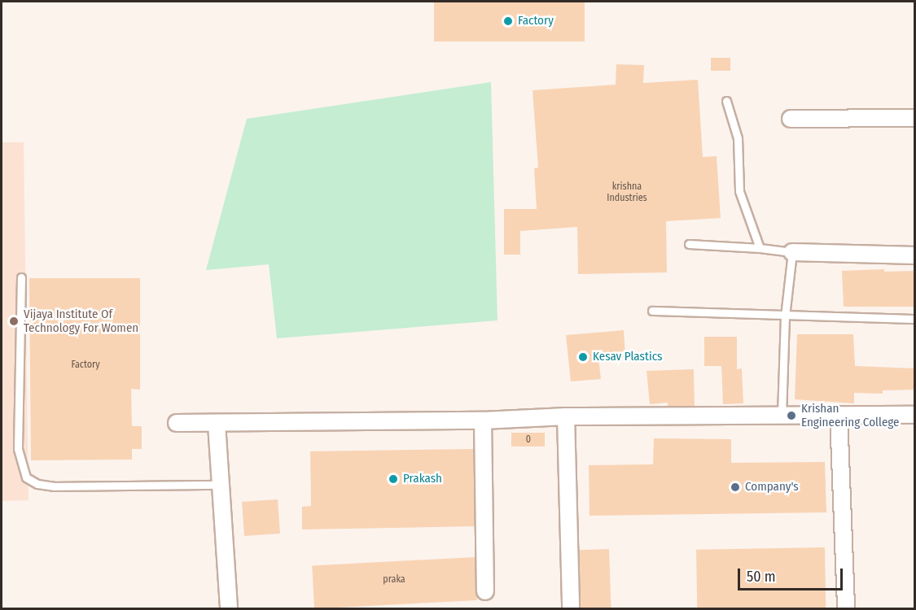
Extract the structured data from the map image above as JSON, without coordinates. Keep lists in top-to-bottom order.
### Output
{
  "places": [
    "Factory",
    "Vijaya Institute Of Technology For Women",
    "Kesav Plastics",
    "Krishan Engineering College",
    "Prakash",
    "Company's"
  ],
  "house_numbers": [
    "krishna Industries",
    "Factory",
    "0",
    "praka"
  ],
  "scale_bar": "50 m"
}
